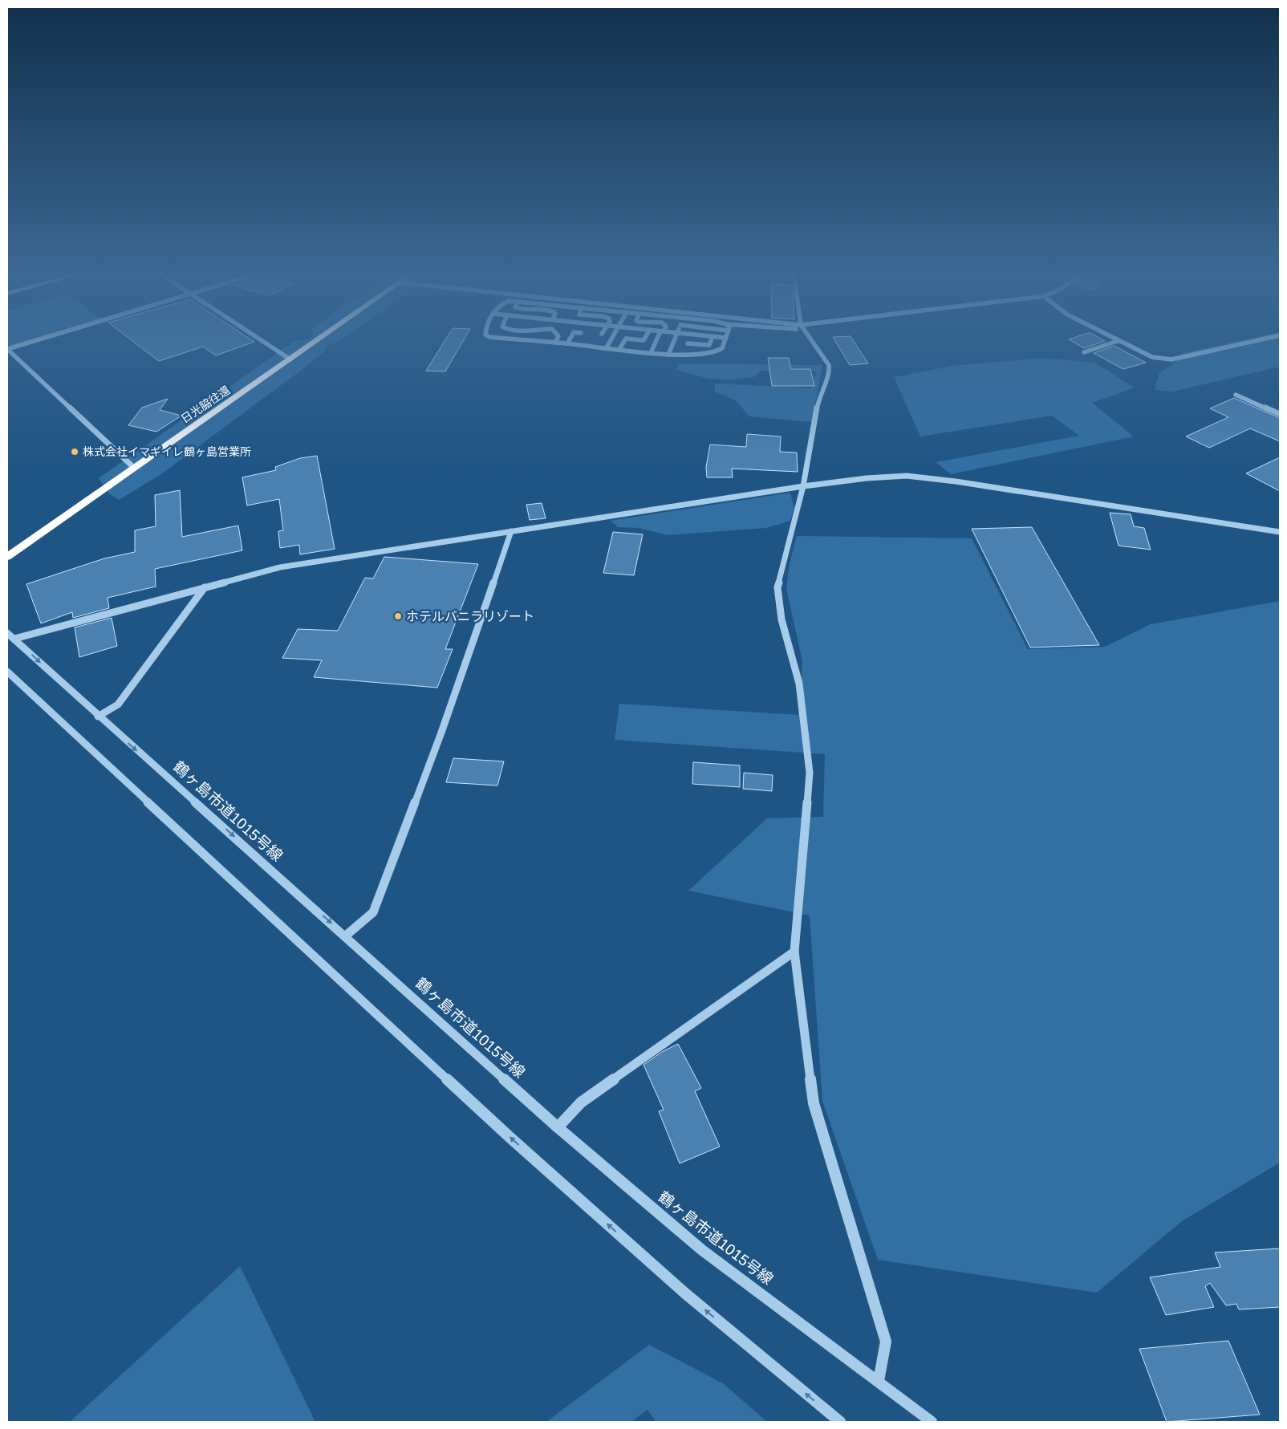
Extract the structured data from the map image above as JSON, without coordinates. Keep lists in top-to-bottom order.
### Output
{
  "streets": {
    "highway": ["日光脇往還"],
    "street": ["鶴ヶ島市道1015号線"]
  },
  "places": ["株式会社イマギイレ鶴ヶ島営業所", "ホテルバニラリゾート"]
}
